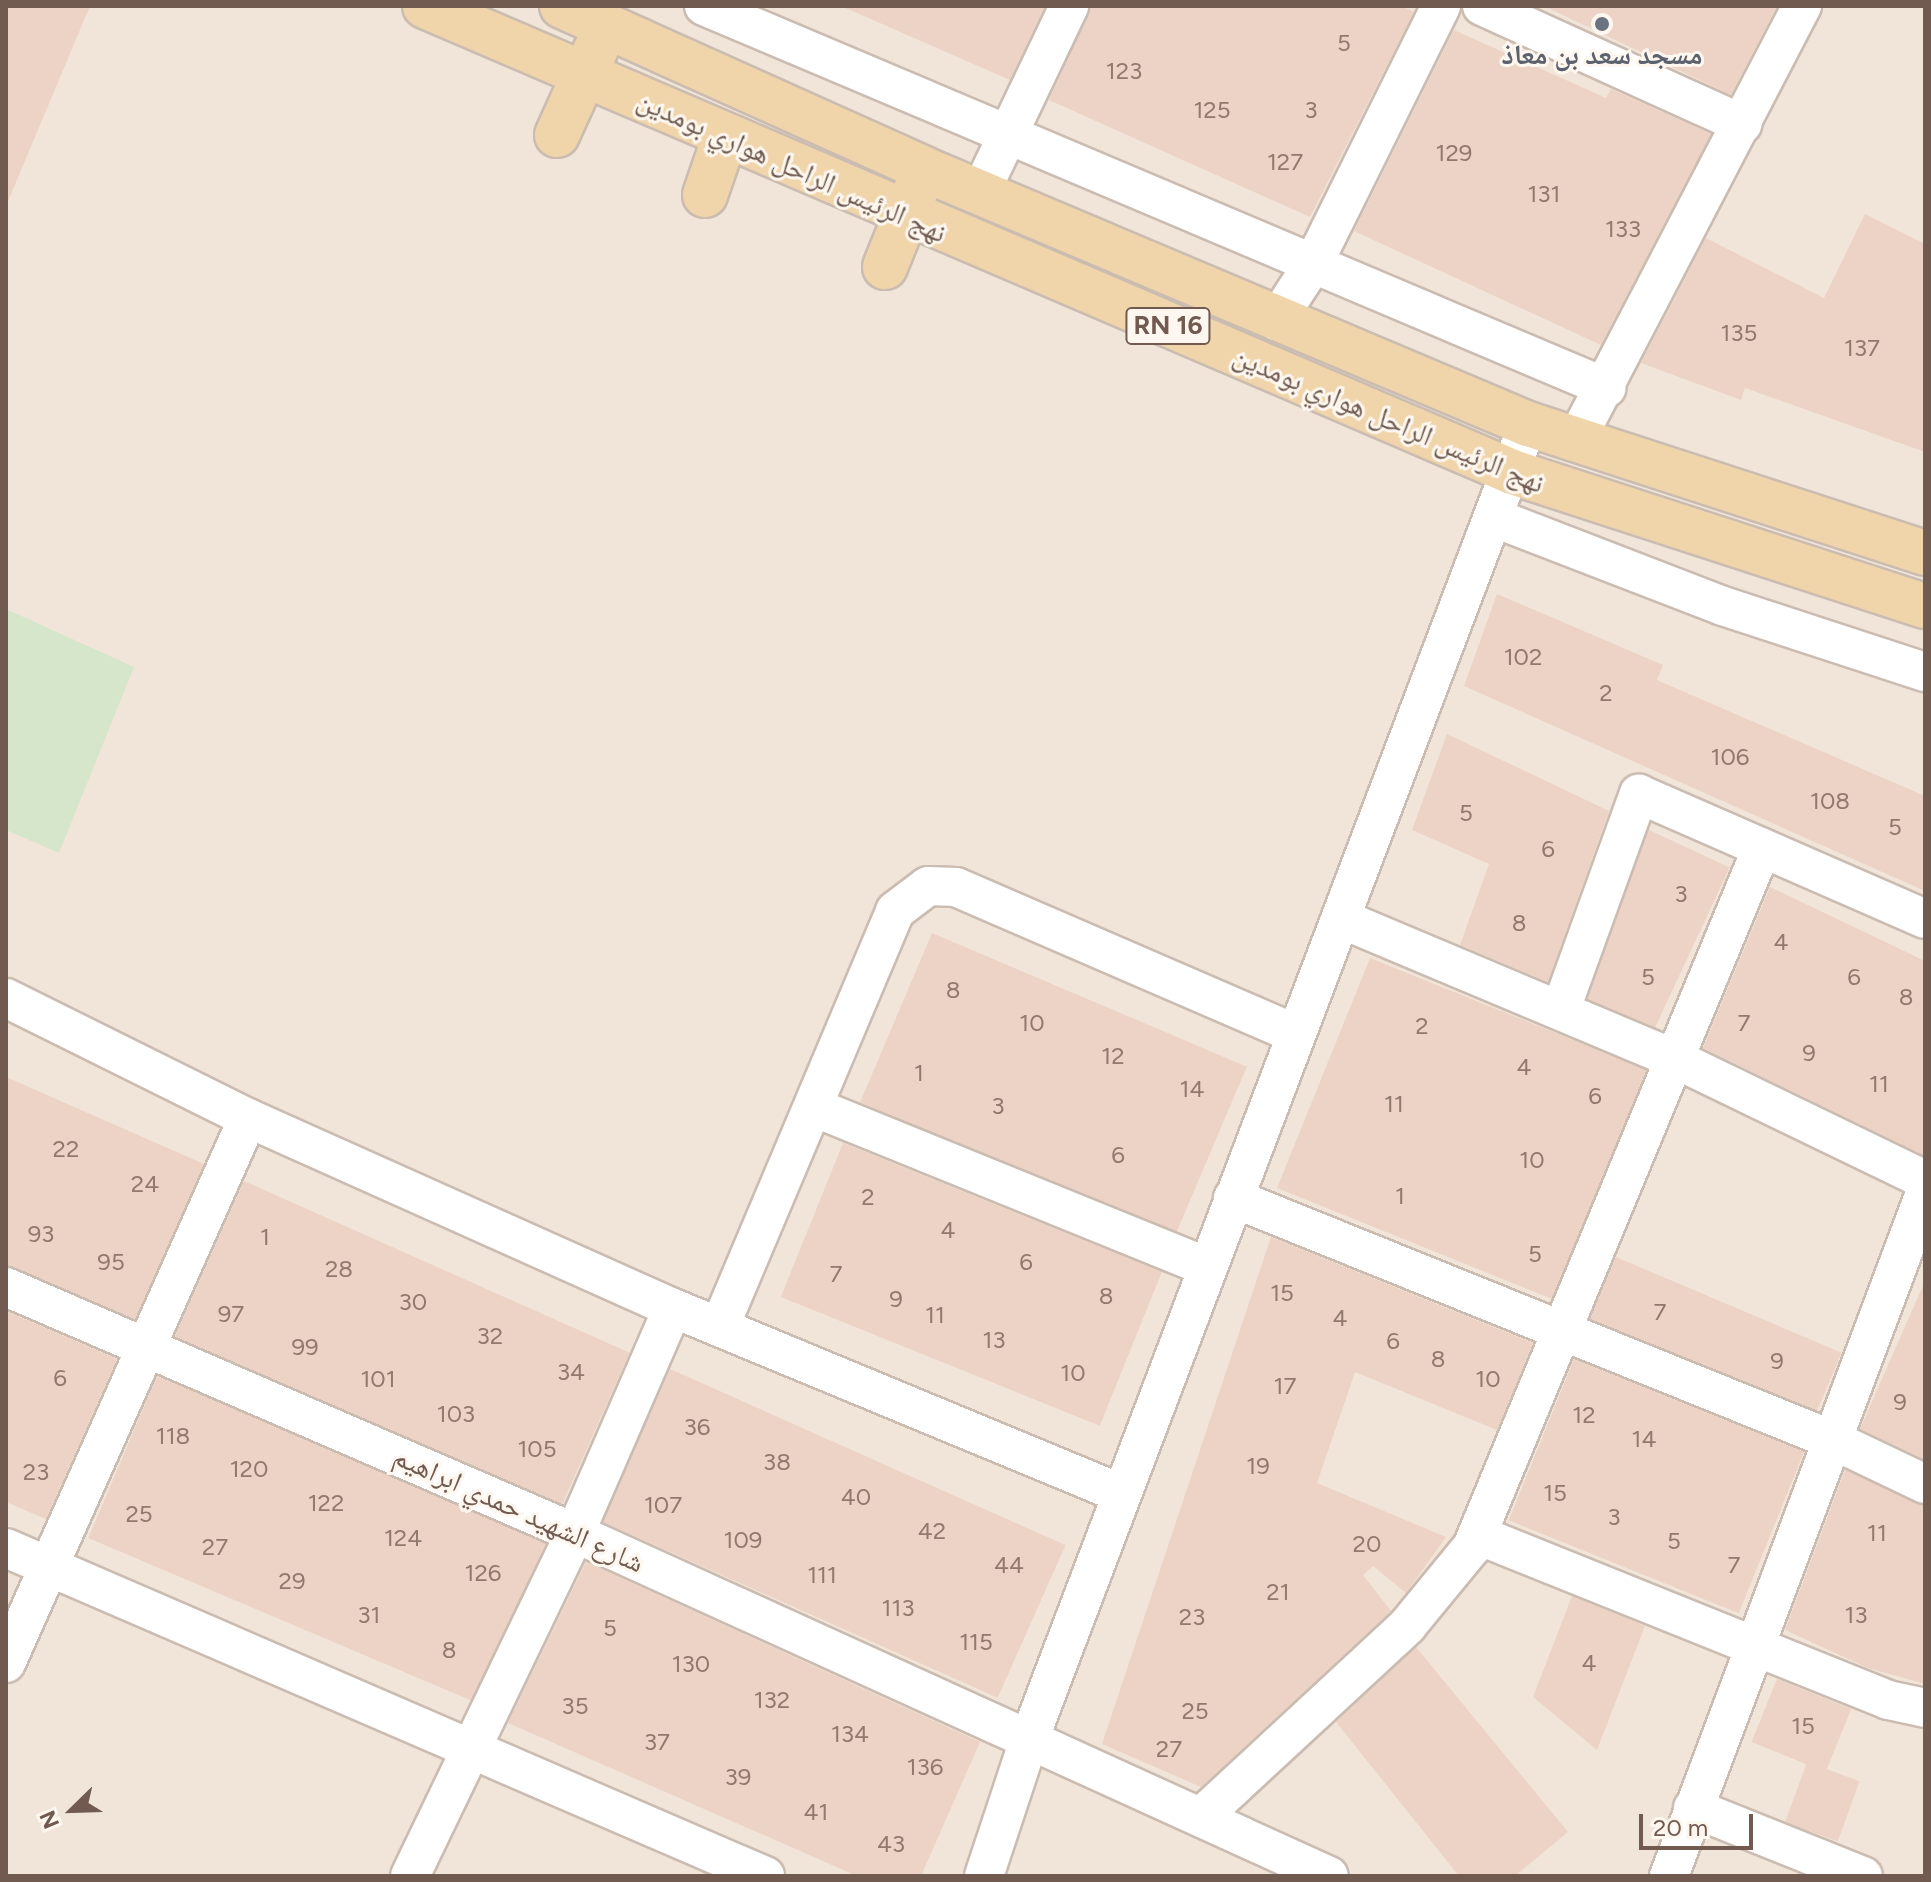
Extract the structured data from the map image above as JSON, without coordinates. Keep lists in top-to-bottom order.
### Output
{
  "streets": {
    "main road": ["نهج الرئيس الراحل هواري بومدين", "RN 16"],
    "street": ["شارع الشهيد حمدي ابراهيم"]
  },
  "places": ["مسجد سعد بن معاذ"],
  "house_numbers": [
    "5",
    "123",
    "125",
    "3",
    "129",
    "127",
    "131",
    "133",
    "135",
    "137",
    "102",
    "2",
    "106",
    "108",
    "5",
    "5",
    "6",
    "3",
    "8",
    "4",
    "5",
    "6",
    "8",
    "8",
    "10",
    "7",
    "2",
    "9",
    "12",
    "4",
    "1",
    "11",
    "14",
    "6",
    "11",
    "3",
    "22",
    "6",
    "10",
    "24",
    "1",
    "2",
    "4",
    "93",
    "1",
    "5",
    "95",
    "6",
    "28",
    "7",
    "15",
    "8",
    "9",
    "30",
    "7",
    "97",
    "11",
    "4",
    "32",
    "13",
    "6",
    "99",
    "8",
    "9",
    "34",
    "10",
    "6",
    "101",
    "10",
    "17",
    "9",
    "103",
    "12",
    "36",
    "118",
    "14",
    "105",
    "38",
    "19",
    "120",
    "23",
    "15",
    "40",
    "122",
    "107",
    "25",
    "3",
    "42",
    "11",
    "124",
    "109",
    "5",
    "20",
    "27",
    "44",
    "7",
    "126",
    "111",
    "29",
    "21",
    "113",
    "31",
    "13",
    "23",
    "5",
    "115",
    "8",
    "4",
    "130",
    "132",
    "35",
    "25",
    "15",
    "134",
    "37",
    "27",
    "136",
    "39",
    "41",
    "43"
  ],
  "scale_bar": "20 m",
  "north": "bottom left"
}
